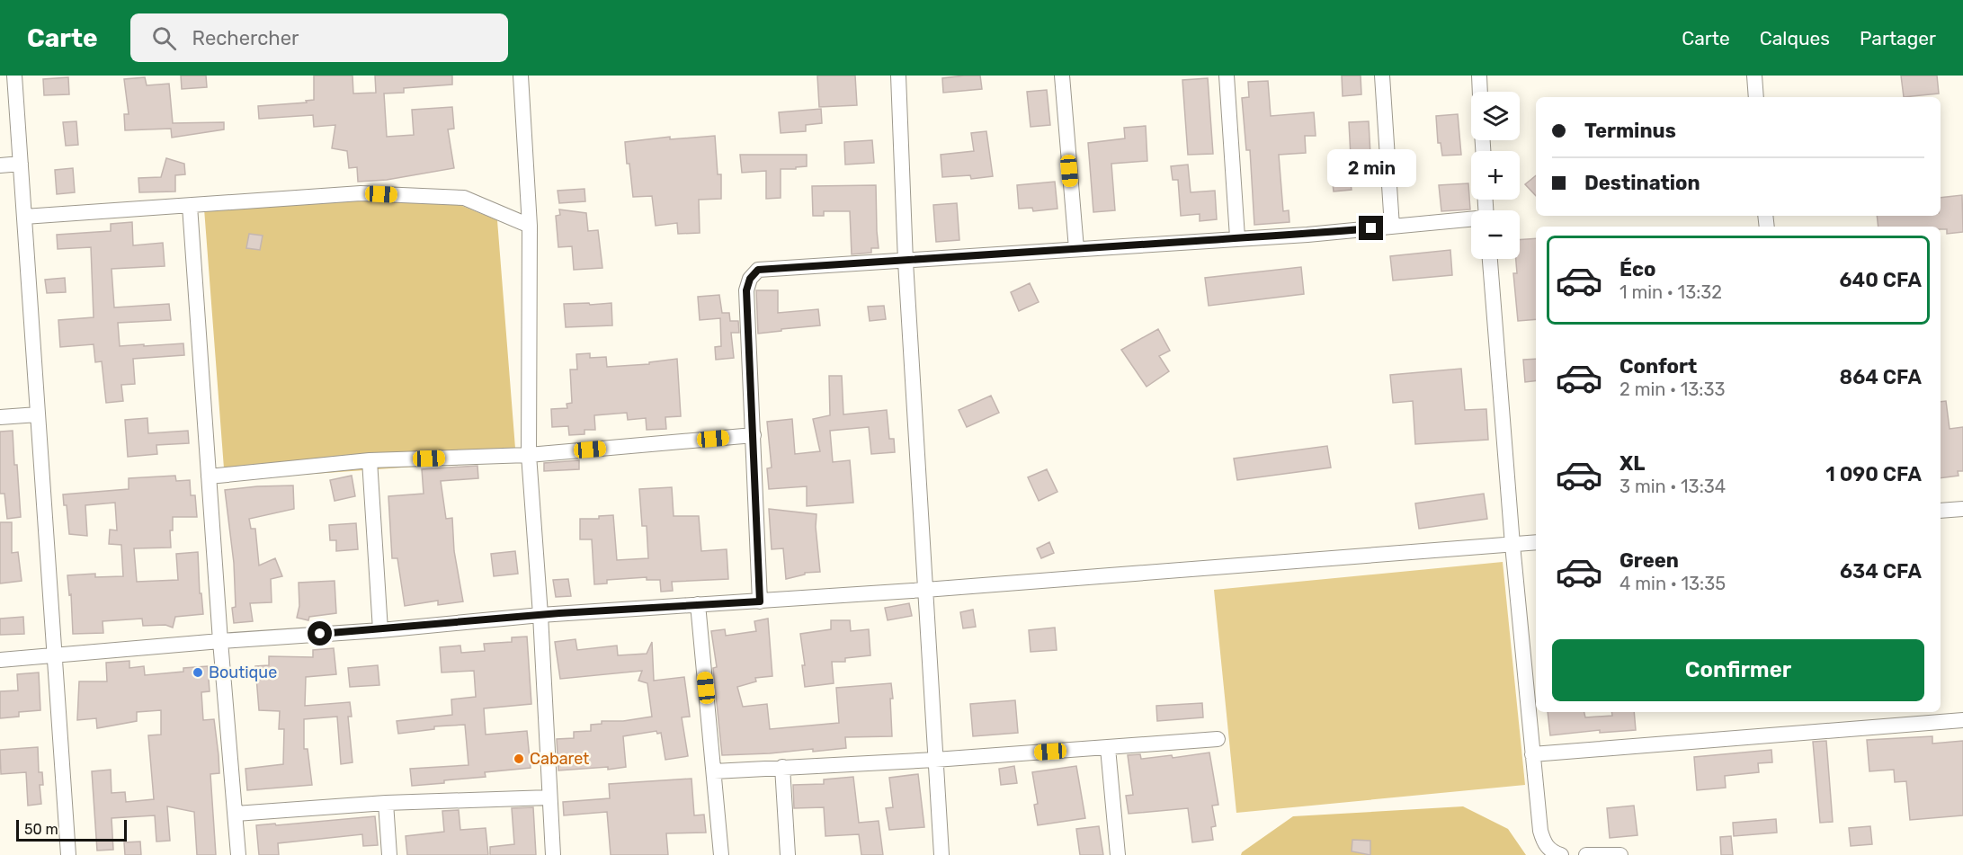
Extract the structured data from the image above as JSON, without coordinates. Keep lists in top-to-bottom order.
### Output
{
  "places": ["Boutique", "Cabaret"],
  "scale_bar": "50 m",
  "page": {
    "header": "Carte",
    "search": "Rechercher",
    "nav": ["Carte", "Calques", "Partager"],
    "map_buttons": ["+", "−"],
    "banner": ["Terminus", "Destination"],
    "bubble": "2 min",
    "list": [
      {
        "name": "Éco",
        "note": "1 min · 13:32",
        "value": "640 CFA"
      },
      {
        "name": "Confort",
        "note": "2 min · 13:33",
        "value": "864 CFA"
      },
      {
        "name": "XL",
        "note": "3 min · 13:34",
        "value": "1 090 CFA"
      },
      {
        "name": "Green",
        "note": "4 min · 13:35",
        "value": "634 CFA"
      }
    ],
    "buttons": "Confirmer",
    "scale": "50 m"
  }
}
